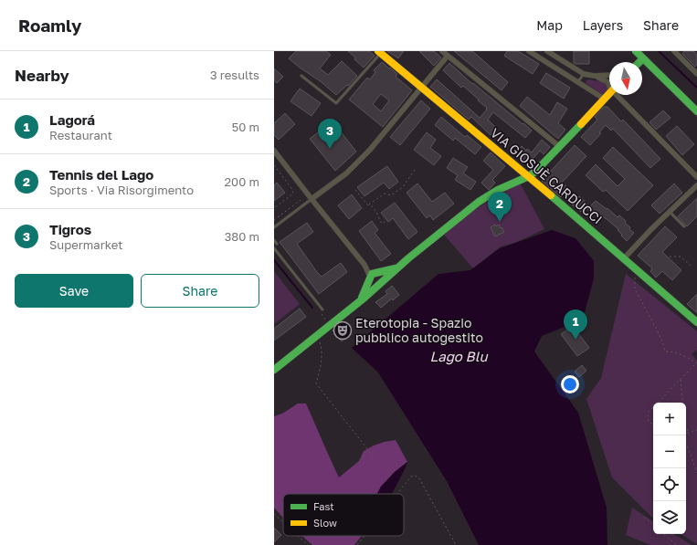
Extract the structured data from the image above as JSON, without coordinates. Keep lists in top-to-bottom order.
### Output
{
  "streets": {
    "street": ["VIA GIOSUÈ CARDUCCI"]
  },
  "water": ["Lago Blu"],
  "places": {
    "theatre": ["Eterotopia - Spazio pubblico autogestito"]
  },
  "legend": ["Fast", "Slow"],
  "north": "bottom",
  "page": {
    "header": "Roamly",
    "nav": ["Map", "Layers", "Share"],
    "heading": ["Nearby", "3 results"],
    "list": [
      {
        "mark": "1",
        "name": "Lagorá",
        "note": "Restaurant",
        "value": "50 m"
      },
      {
        "mark": "2",
        "name": "Tennis del Lago",
        "note": "Sports · Via Risorgimento",
        "value": "200 m"
      },
      {
        "mark": "3",
        "name": "Tigros",
        "note": "Supermarket",
        "value": "380 m"
      }
    ],
    "pins": ["3", "2", "1"],
    "buttons": ["Save", "Share"],
    "map_buttons": ["+", "−"]
  }
}
